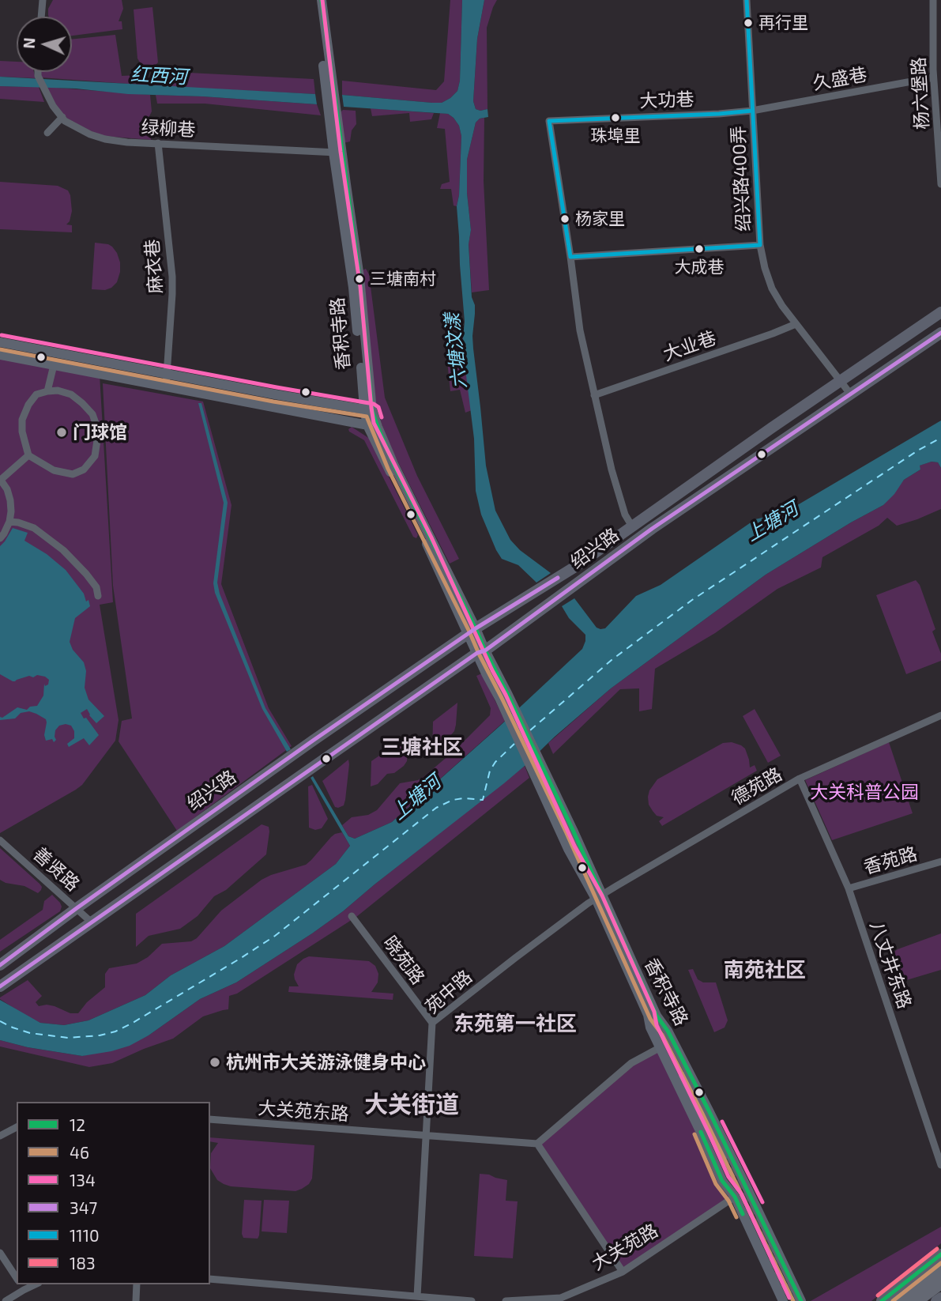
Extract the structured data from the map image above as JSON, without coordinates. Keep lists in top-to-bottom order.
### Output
{
  "streets": {
    "main road": ["香积寺路", "绍兴路", "大关苑路"],
    "street": [
      "久盛巷",
      "杨六堡路",
      "大功巷",
      "绿柳巷",
      "绍兴路400弄",
      "麻衣巷",
      "大业巷",
      "德苑路",
      "香苑路",
      "善贤路",
      "晓苑路",
      "八丈井东路",
      "苑中路",
      "大关苑东路"
    ]
  },
  "crossings": [
    ["久盛巷", "杨六堡路"],
    ["久盛巷", "大功巷"],
    ["久盛巷", "绍兴路400弄"],
    ["大功巷", "绍兴路400弄"],
    ["绿柳巷", "麻衣巷"],
    ["绿柳巷", "香积寺路"],
    ["绍兴路400弄", "大业巷"],
    ["绍兴路400弄", "绍兴路"],
    ["香积寺路", "绍兴路"],
    ["香积寺路", "德苑路"],
    ["香积寺路", "苑中路"],
    ["香积寺路", "大关苑路"],
    ["绍兴路", "善贤路"],
    ["德苑路", "八丈井东路"],
    ["德苑路", "苑中路"],
    ["香苑路", "八丈井东路"],
    ["晓苑路", "苑中路"],
    ["苑中路", "大关苑东路"]
  ],
  "districts": [
    "三塘社区",
    "南苑社区",
    "东苑第一社区",
    "大关街道"
  ],
  "water": ["红西河", "六塘汶漾", "上塘河"],
  "parks": ["大关科普公园"],
  "places": [
    "再行里",
    "珠埠里",
    "杨家里",
    "大成巷",
    "三塘南村",
    "门球馆",
    "杭州市大关游泳健身中心"
  ],
  "lines": [
    "transit line 12",
    "transit line 134",
    "transit line 1110",
    "transit line 347",
    "transit line 46",
    "transit line 183"
  ],
  "legend": [
    "12",
    "46",
    "134",
    "347",
    "1110",
    "183"
  ],
  "north": "left"
}
